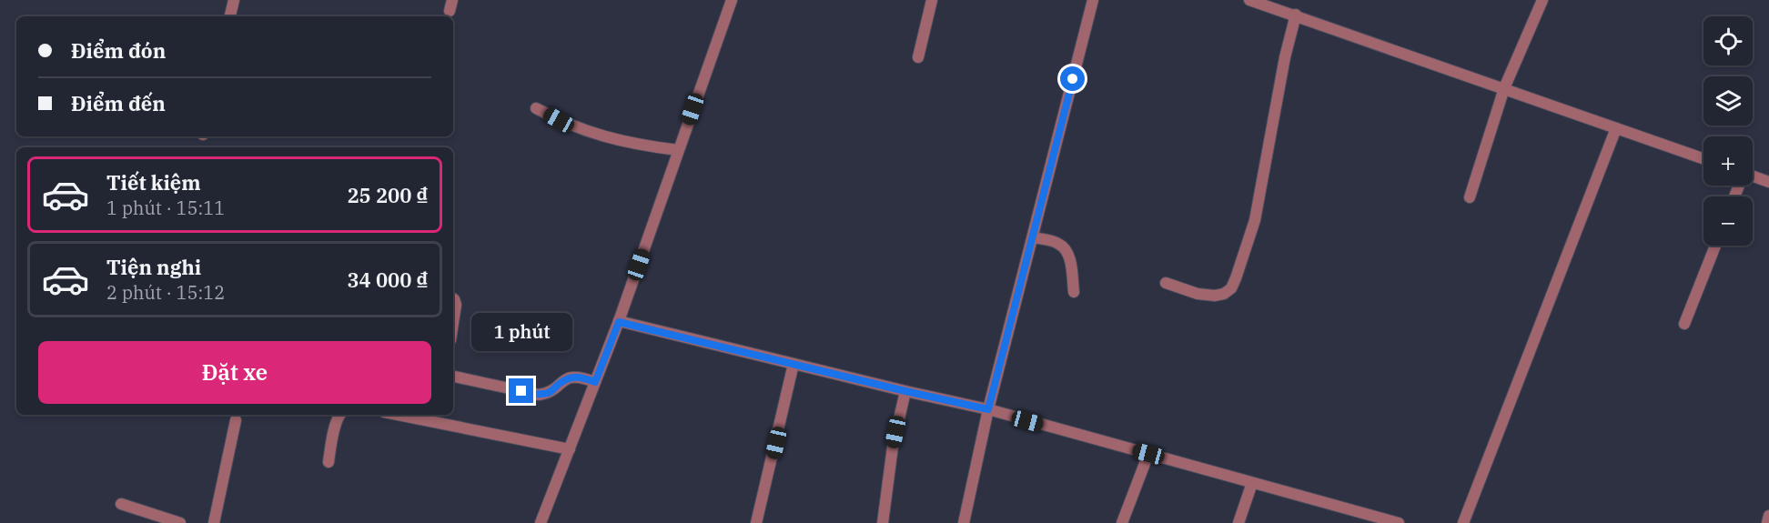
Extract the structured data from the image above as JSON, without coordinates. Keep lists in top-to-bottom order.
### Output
{
  "page": {
    "map_buttons": ["+", "−"],
    "banner": ["Điểm đón", "Điểm đến"],
    "list": [
      {
        "name": "Tiết kiệm",
        "note": "1 phút · 15:11",
        "value": "25 200 ₫"
      },
      {
        "name": "Tiện nghi",
        "note": "2 phút · 15:12",
        "value": "34 000 ₫"
      }
    ],
    "bubble": "1 phút",
    "buttons": "Đặt xe"
  }
}
